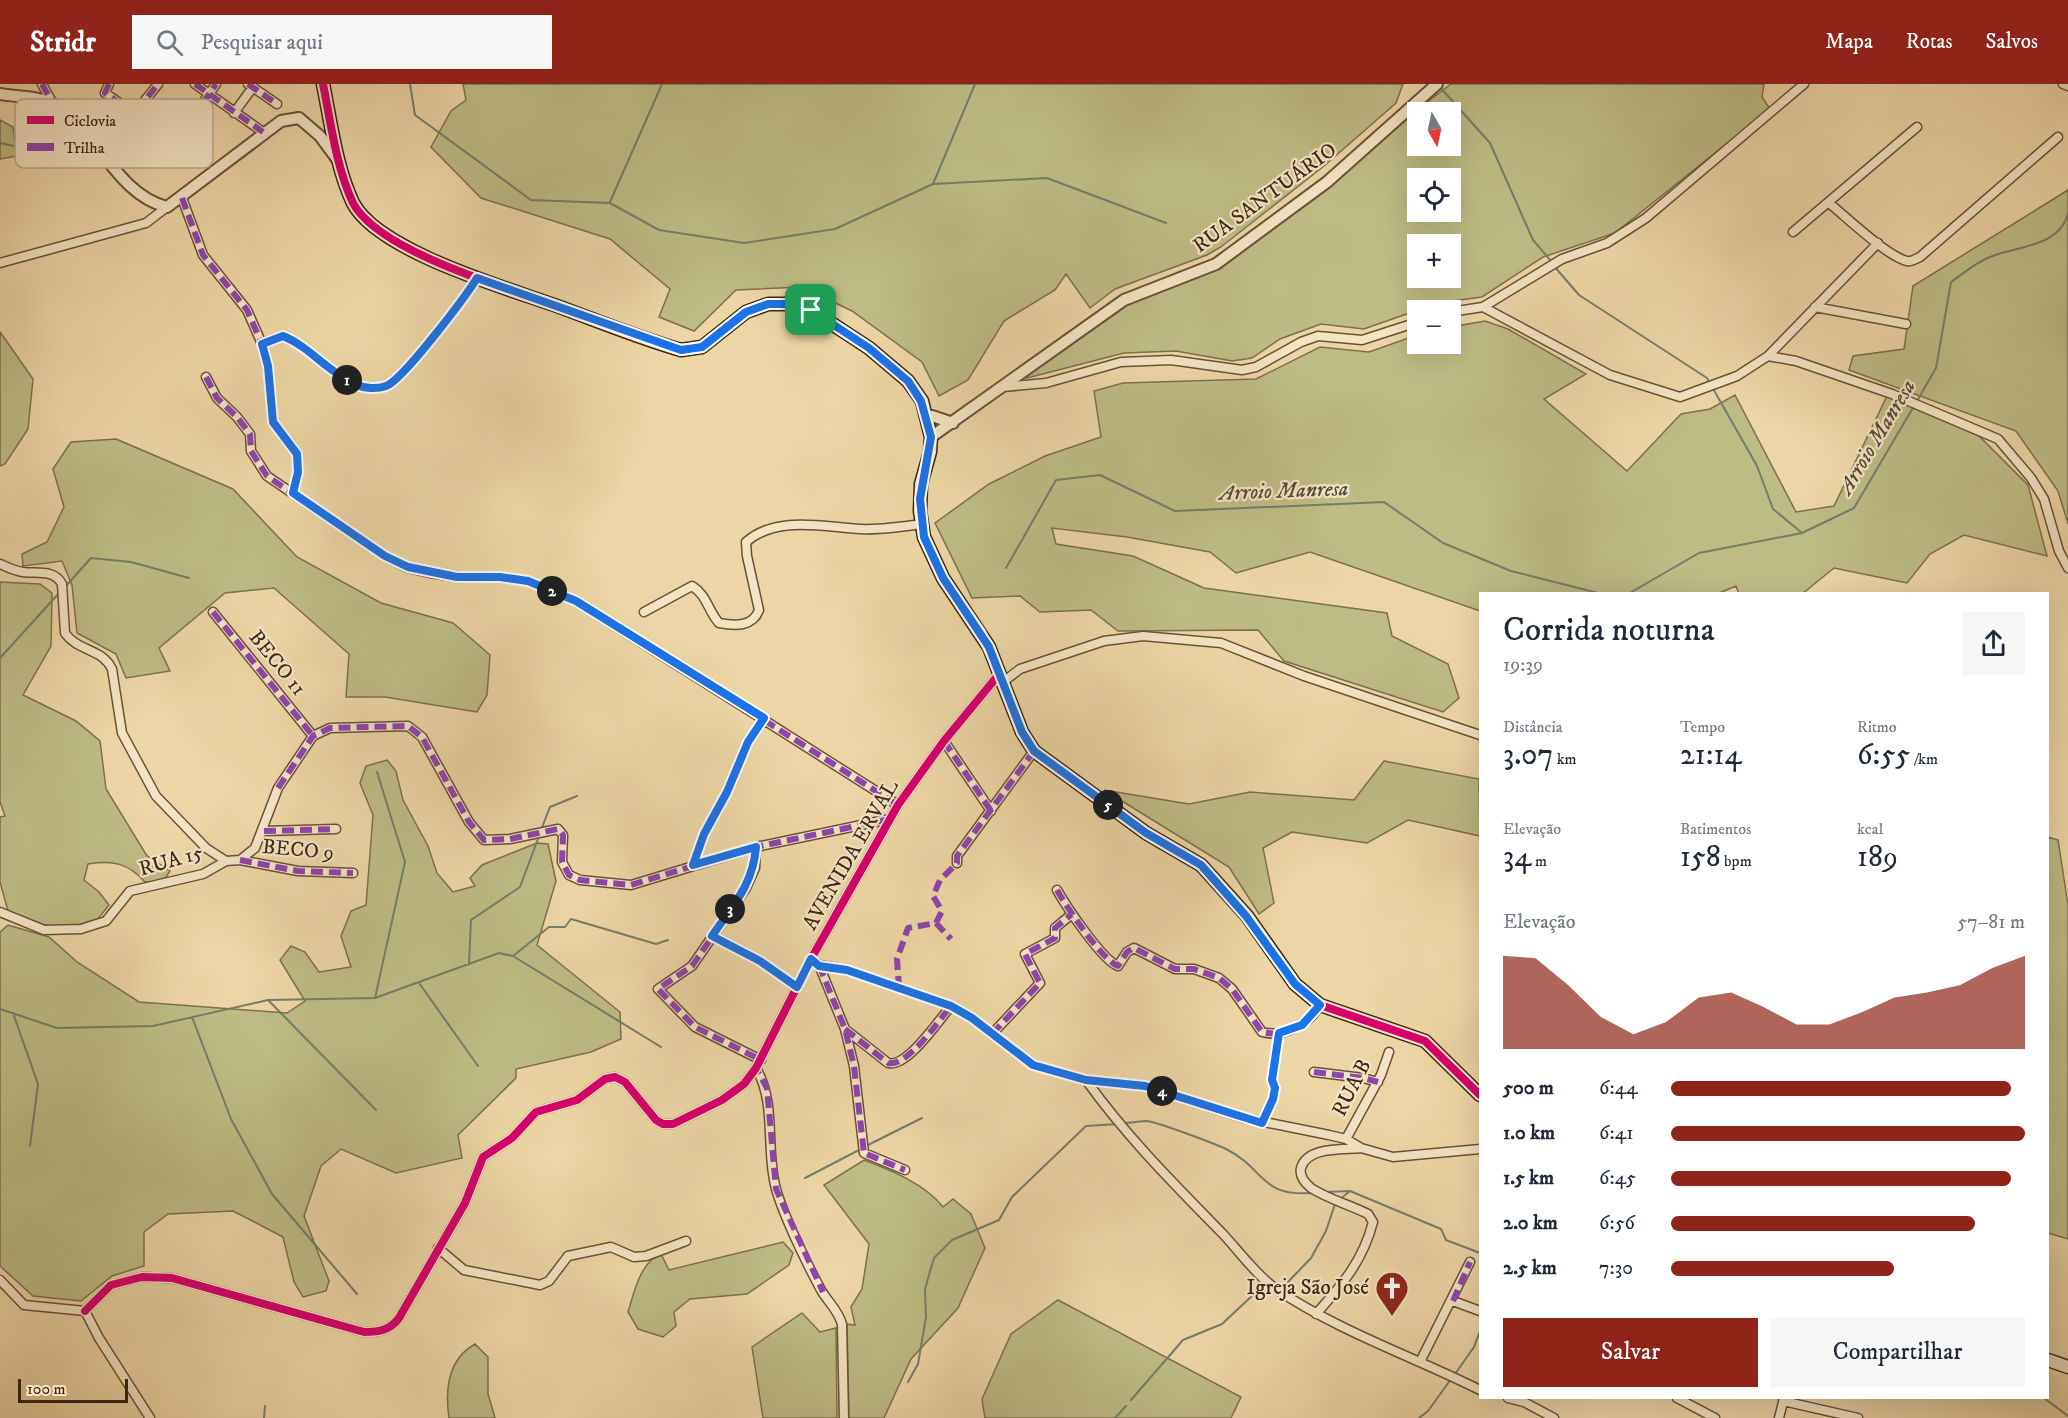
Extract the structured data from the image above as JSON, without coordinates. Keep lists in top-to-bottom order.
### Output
{
  "streets": {
    "street": [
      "RUA SANTUÁRIO",
      "BECO 11",
      "BECO 9",
      "AVENIDA ERVAL",
      "RUA 15",
      "RUA B"
    ]
  },
  "crossings": [
    ["BECO 9", "RUA 15"]
  ],
  "water": ["Arroio Manresa"],
  "places": {
    "church": ["Igreja São José"]
  },
  "legend": ["Ciclovia", "Trilha"],
  "scale_bar": "100 m",
  "north": "bottom",
  "page": {
    "header": "Stridr",
    "search": "Pesquisar aqui",
    "nav": ["Mapa", "Rotas", "Salvos"],
    "map_buttons": ["+", "−"],
    "pins": [
      "1",
      "2",
      "5",
      "3",
      "4"
    ],
    "heading": ["Corrida noturna", "19:39"],
    "stats": [
      ["Distância", "3.07 km"],
      ["Tempo", "21:14"],
      ["Ritmo", "6:55 /km"],
      ["Elevação", "34 m"],
      ["Batimentos", "158 bpm"],
      ["kcal", "189"]
    ],
    "chart": ["Elevação", "57–81 m"],
    "list": [
      {
        "name": "500 m",
        "note": "6:44"
      },
      {
        "name": "1.0 km",
        "note": "6:41"
      },
      {
        "name": "1.5 km",
        "note": "6:45"
      },
      {
        "name": "2.0 km",
        "note": "6:56"
      },
      {
        "name": "2.5 km",
        "note": "7:30"
      }
    ],
    "buttons": ["Salvar", "Compartilhar"],
    "scale": "100 m"
  }
}
